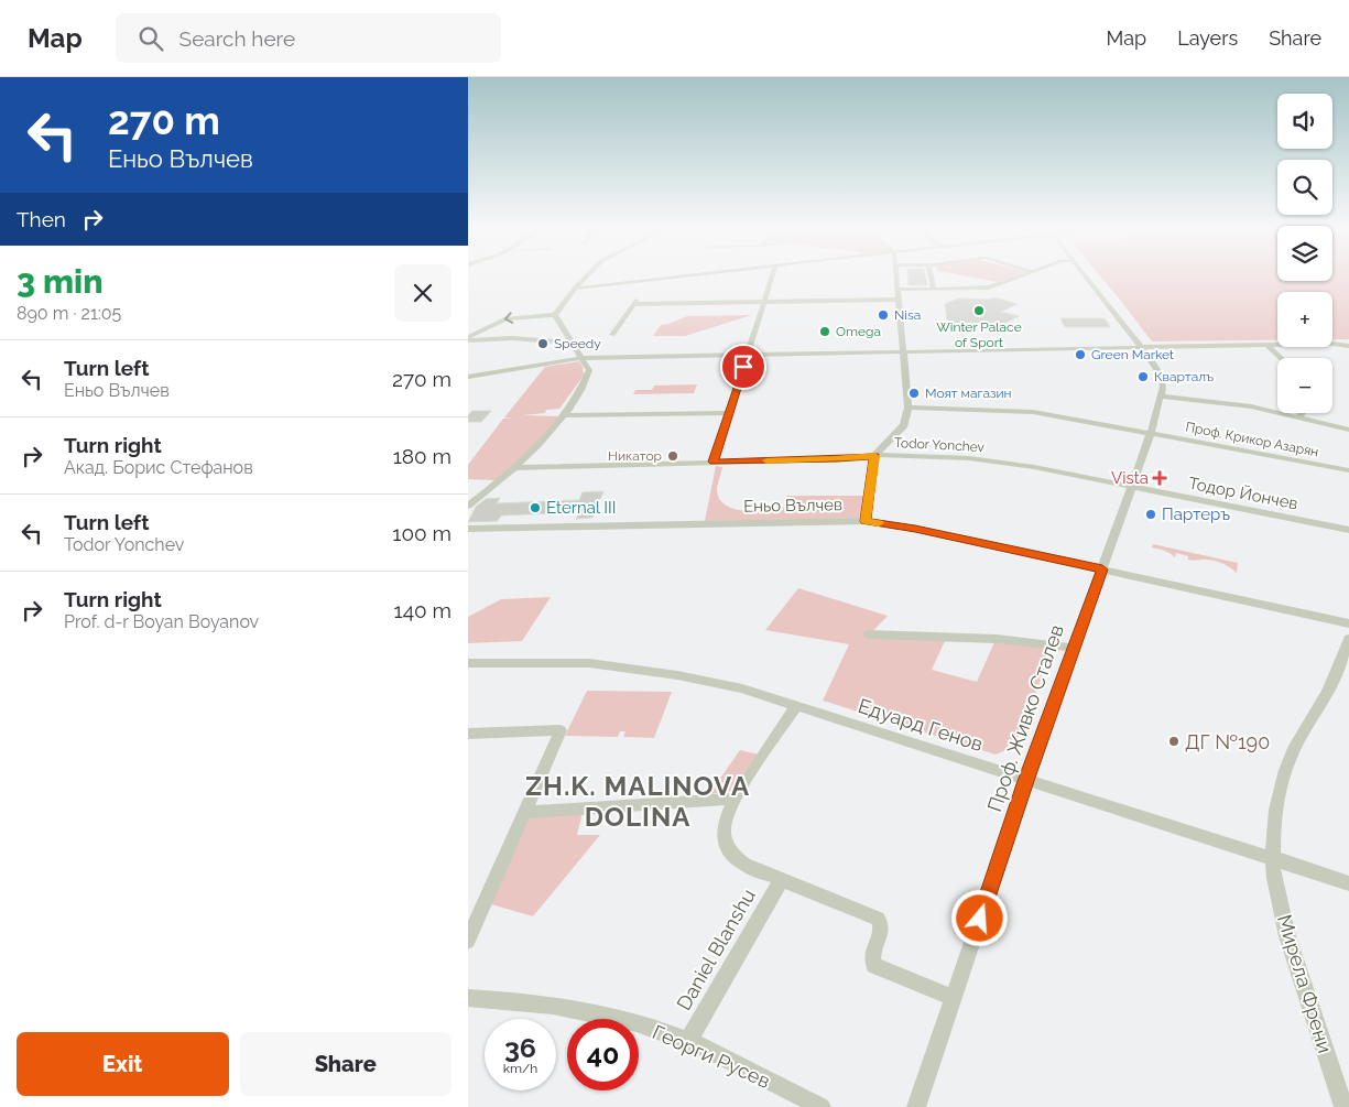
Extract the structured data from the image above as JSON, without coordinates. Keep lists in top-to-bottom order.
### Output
{
  "streets": {
    "street": [
      "Проф. Крикор Азарян",
      "Todor Yonchev",
      "Тодор Йончев",
      "Еньо Вълчев",
      "Проф. Живко Сталев",
      "Едуард Генов",
      "Daniel Blanshu",
      "Мирела Френи",
      "Георги Русев"
    ]
  },
  "crossings": [
    ["Проф. Крикор Азарян", "Проф. Живко Сталев"],
    ["Todor Yonchev", "Тодор Йончев"],
    ["Todor Yonchev", "Проф. Живко Сталев"],
    ["Тодор Йончев", "Проф. Живко Сталев"],
    ["Еньо Вълчев", "Проф. Живко Сталев"],
    ["Проф. Живко Сталев", "Едуард Генов"],
    ["Едуард Генов", "Мирела Френи"],
    ["Daniel Blanshu", "Георги Русев"]
  ],
  "districts": ["ZH.K. MALINOVA DOLINA"],
  "places": {
    "other": [
      "Winter Palace of Sport",
      "Nisa",
      "Omega",
      "Speedy",
      "Green Market",
      "Кварталъ",
      "Моят магазин",
      "Никатор",
      "Eternal III",
      "Партеръ",
      "ДГ №190"
    ],
    "health": ["Vista"]
  },
  "page": {
    "header": "Map",
    "search": "Search here",
    "nav": ["Map", "Layers", "Share"],
    "turn": ["270 m", "Еньо Вълчев"],
    "map_buttons": ["+", "−"],
    "then": "Then",
    "heading": ["3 min", "890 m · 21:05"],
    "list": [
      {
        "name": "Turn left",
        "note": "Еньо Вълчев",
        "value": "270 m"
      },
      {
        "name": "Turn right",
        "note": "Акад. Борис Стефанов",
        "value": "180 m"
      },
      {
        "name": "Turn left",
        "note": "Todor Yonchev",
        "value": "100 m"
      },
      {
        "name": "Turn right",
        "note": "Prof. d-r Boyan Boyanov",
        "value": "140 m"
      }
    ],
    "speed": "36 km/h",
    "limit": "40",
    "buttons": ["Exit", "Share"]
  }
}
